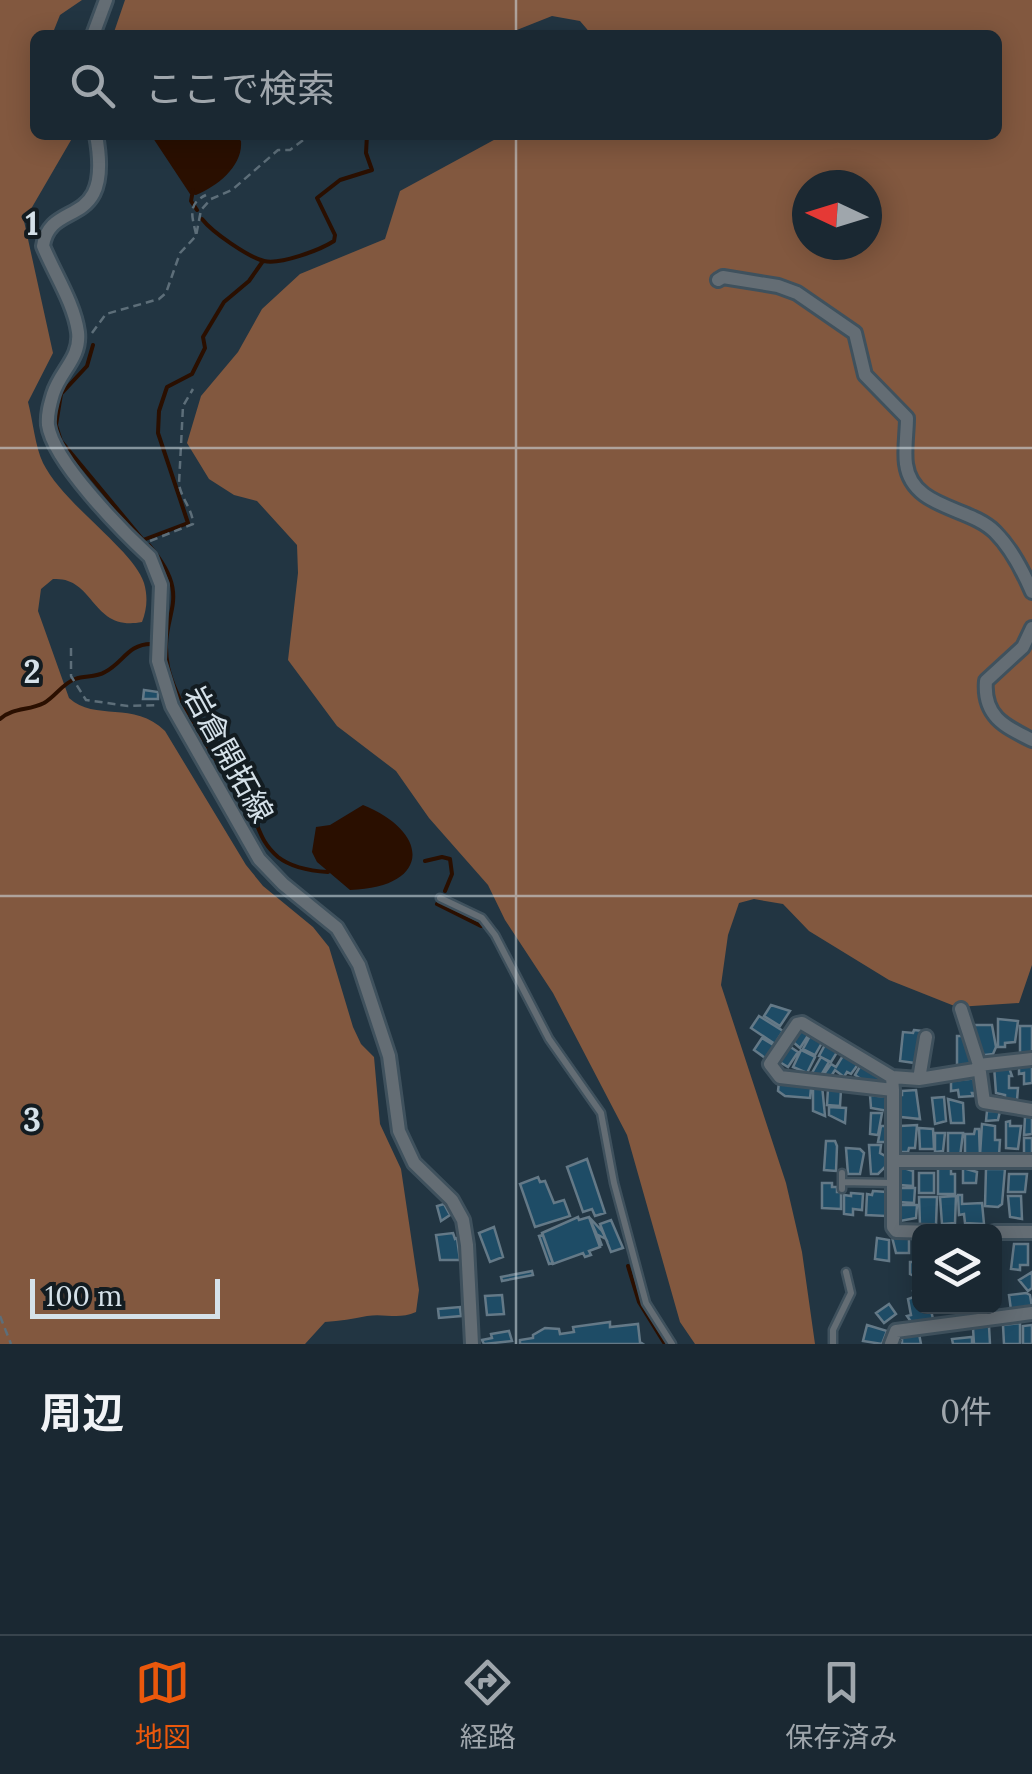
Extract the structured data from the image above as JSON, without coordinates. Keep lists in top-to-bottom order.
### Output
{
  "streets": {
    "street": ["岩倉開拓線"]
  },
  "scale_bar": "100 m",
  "north": "left",
  "page": {
    "search": "ここで検索",
    "scale": "100 m",
    "heading": ["周辺", "0件"],
    "nav": ["地図", "経路", "保存済み"]
  },
  "grid": {
    "rows": ["1", "2", "3"]
  }
}
